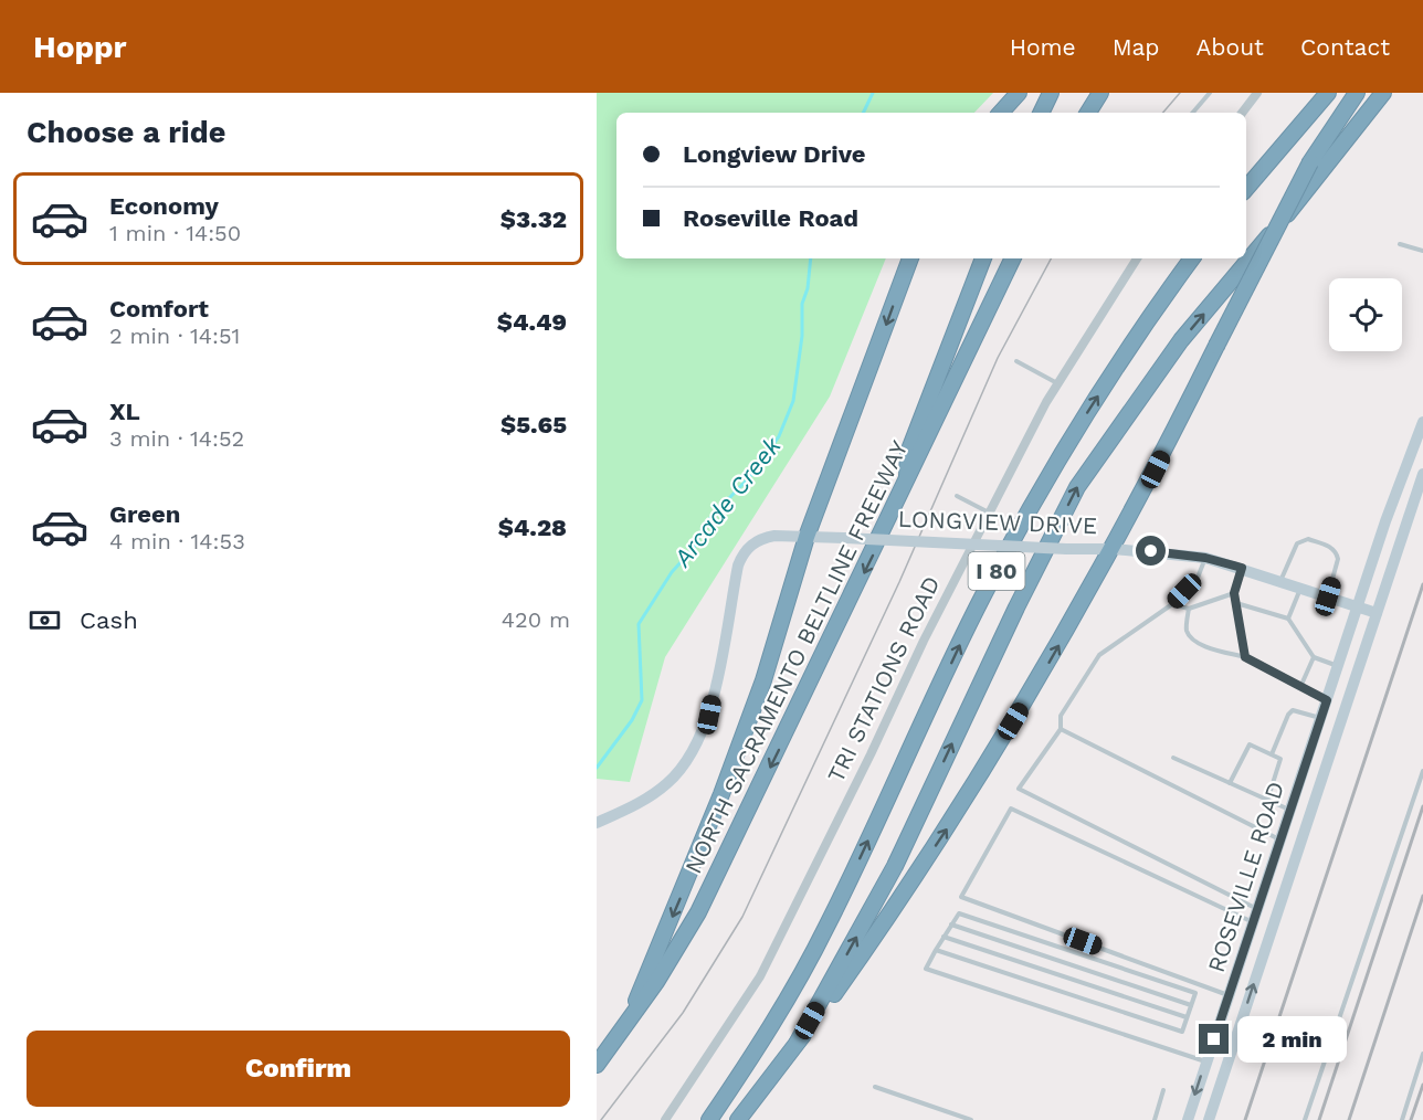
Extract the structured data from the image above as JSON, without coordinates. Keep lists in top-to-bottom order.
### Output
{
  "streets": {
    "highway": ["I 80", "NORTH SACRAMENTO BELTLINE FREEWAY"],
    "main road": ["LONGVIEW DRIVE", "ROSEVILLE ROAD"],
    "street": ["TRI STATIONS ROAD"]
  },
  "crossings": [
    ["LONGVIEW DRIVE", "ROSEVILLE ROAD"]
  ],
  "water": ["Arcade Creek"],
  "page": {
    "header": "Hoppr",
    "nav": [
      "Home",
      "Map",
      "About",
      "Contact"
    ],
    "heading": "Choose a ride",
    "banner": ["Longview Drive", "Roseville Road"],
    "list": [
      {
        "name": "Economy",
        "note": "1 min · 14:50",
        "value": "$3.32"
      },
      {
        "name": "Comfort",
        "note": "2 min · 14:51",
        "value": "$4.49"
      },
      {
        "name": "XL",
        "note": "3 min · 14:52",
        "value": "$5.65"
      },
      {
        "name": "Green",
        "note": "4 min · 14:53",
        "value": "$4.28"
      }
    ],
    "pay": ["Cash", "420 m"],
    "bubble": "2 min",
    "buttons": "Confirm"
  }
}
